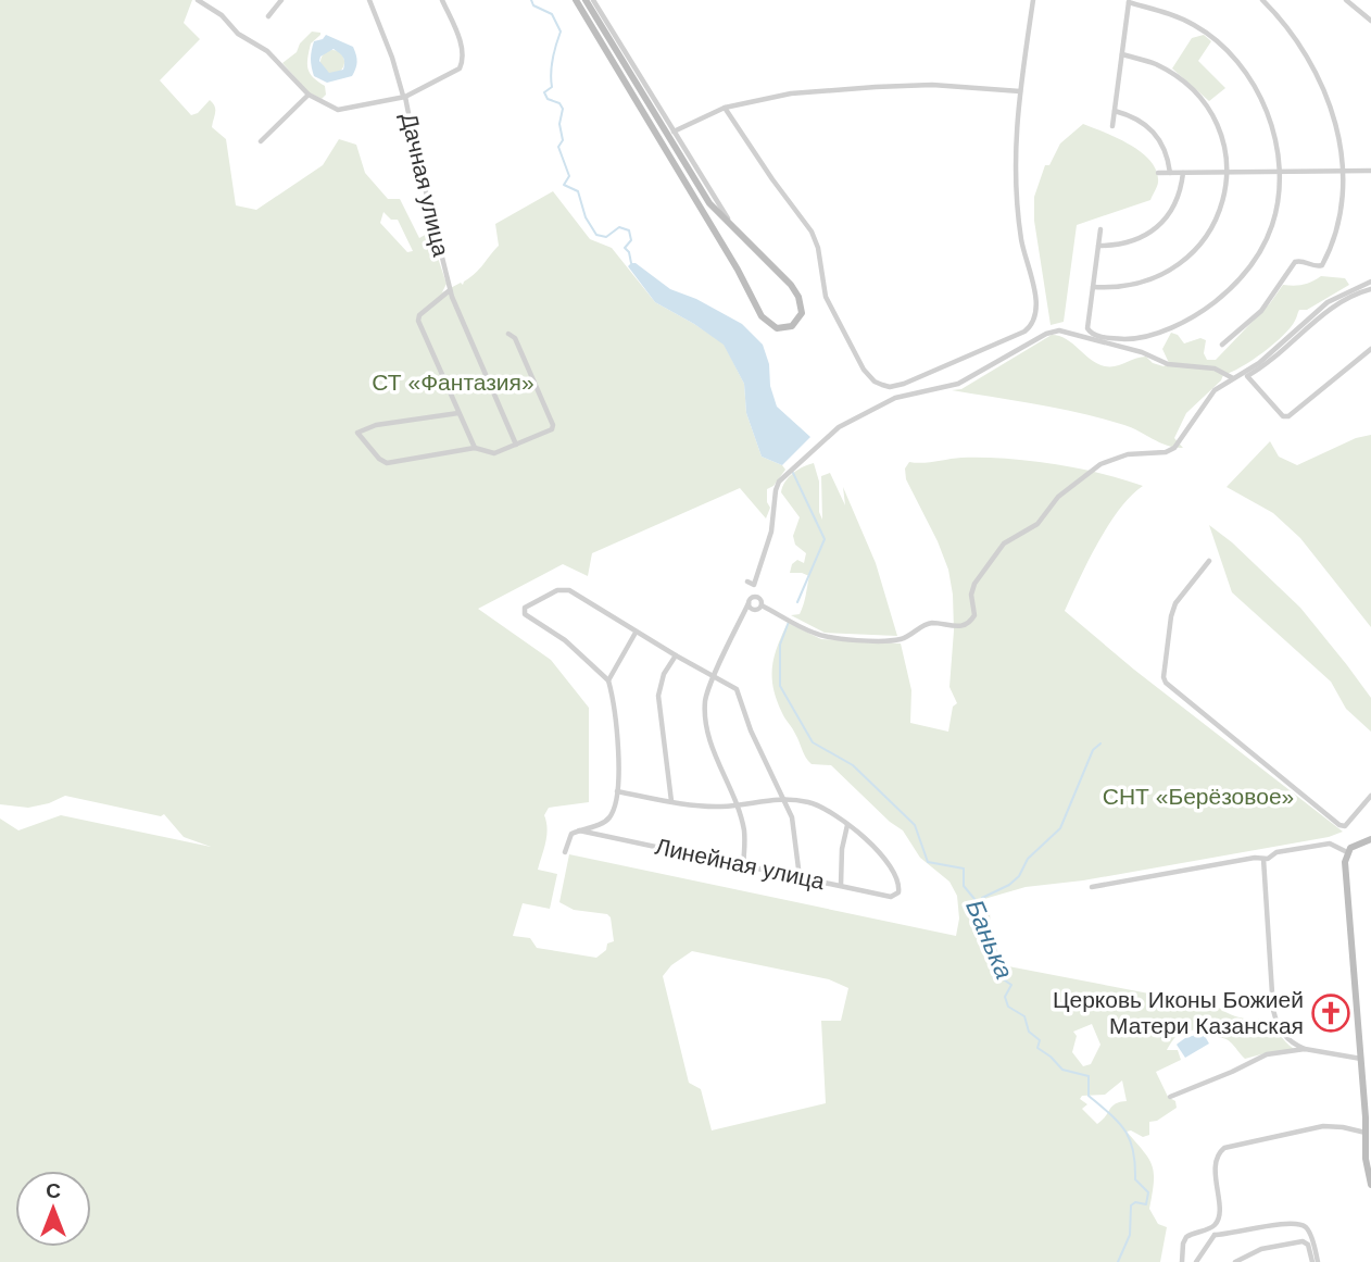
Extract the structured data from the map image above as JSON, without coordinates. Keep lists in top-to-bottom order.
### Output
{
  "streets": {
    "street": ["Дачная улица", "Линейная улица"]
  },
  "water": ["Банька"],
  "parks": ["СТ «Фантазия»", "СНТ «Берёзовое»"],
  "places": {
    "church": ["Церковь Иконы Божией Матери Казанская"]
  },
  "north": "top"
}
